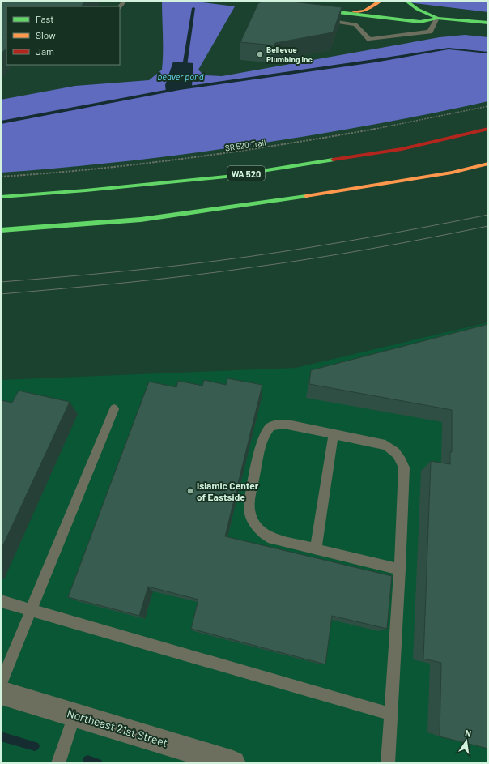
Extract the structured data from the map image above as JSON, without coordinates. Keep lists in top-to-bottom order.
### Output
{
  "streets": {
    "main road": ["WA 520"],
    "street": ["Northeast 21st Street"],
    "path": ["SR 520 Trail"]
  },
  "water": ["beaver pond"],
  "places": ["Bellevue Plumbing Inc", "Islamic Center of Eastside"],
  "legend": ["Fast", "Slow", "Jam"],
  "north": "top"
}
